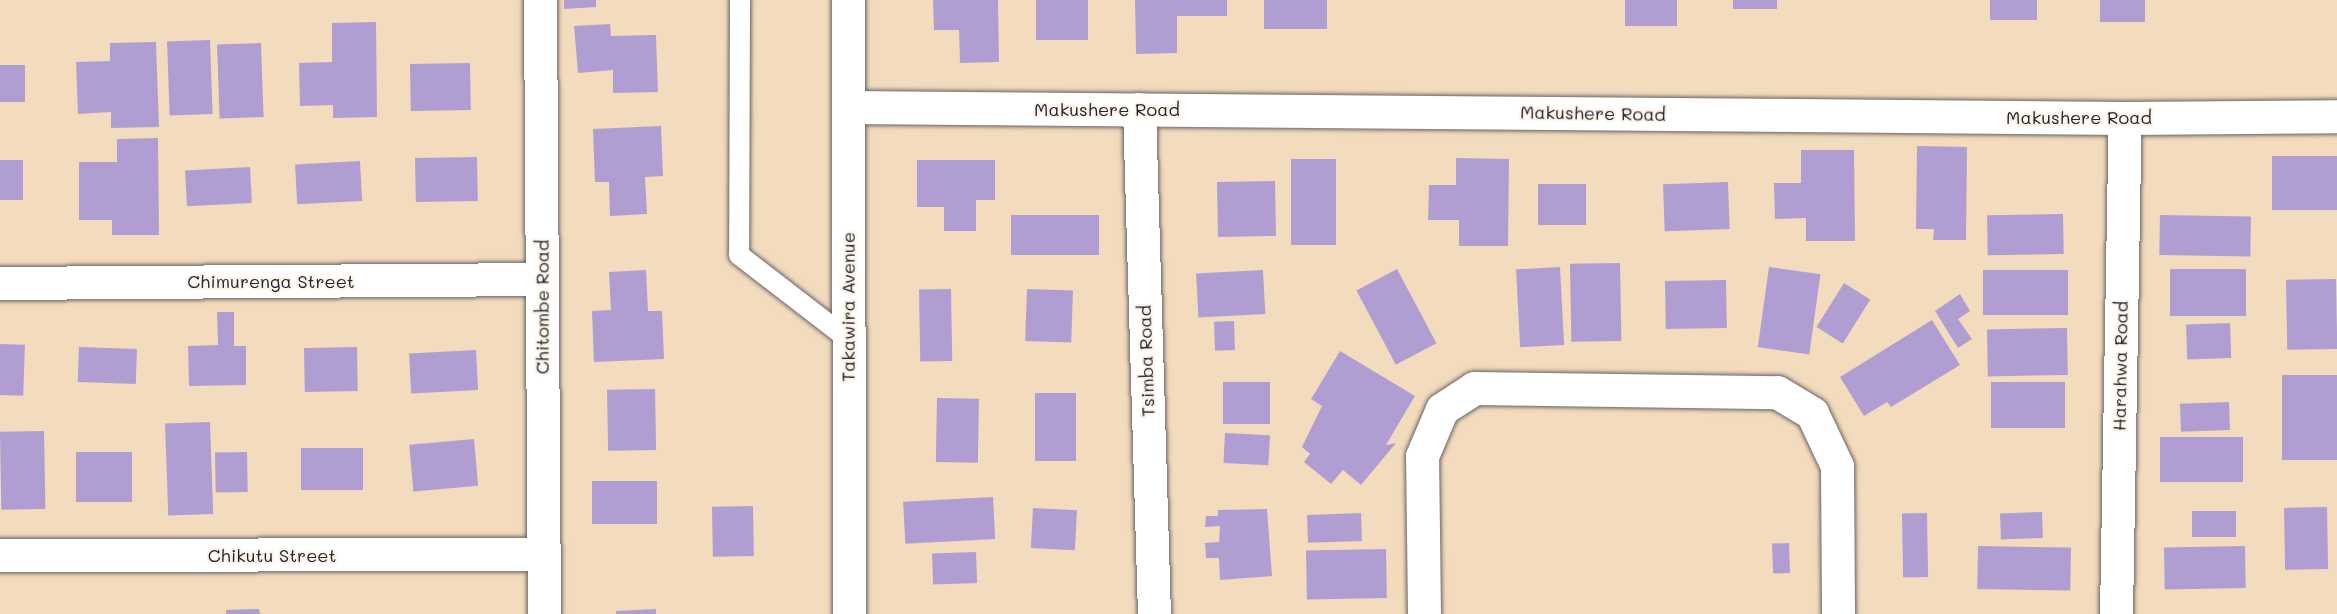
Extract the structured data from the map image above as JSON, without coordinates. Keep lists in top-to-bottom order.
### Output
{
  "streets": {
    "street": [
      "Makushere Road",
      "Chimurenga Street",
      "Chitombe Road",
      "Takawira Avenue",
      "Tsimba Road",
      "Harahwa Road",
      "Chikutu Street"
    ]
  },
  "crossings": [
    ["Makushere Road", "Takawira Avenue"],
    ["Makushere Road", "Tsimba Road"],
    ["Makushere Road", "Harahwa Road"],
    ["Chimurenga Street", "Chitombe Road"],
    ["Chitombe Road", "Chikutu Street"]
  ]
}
